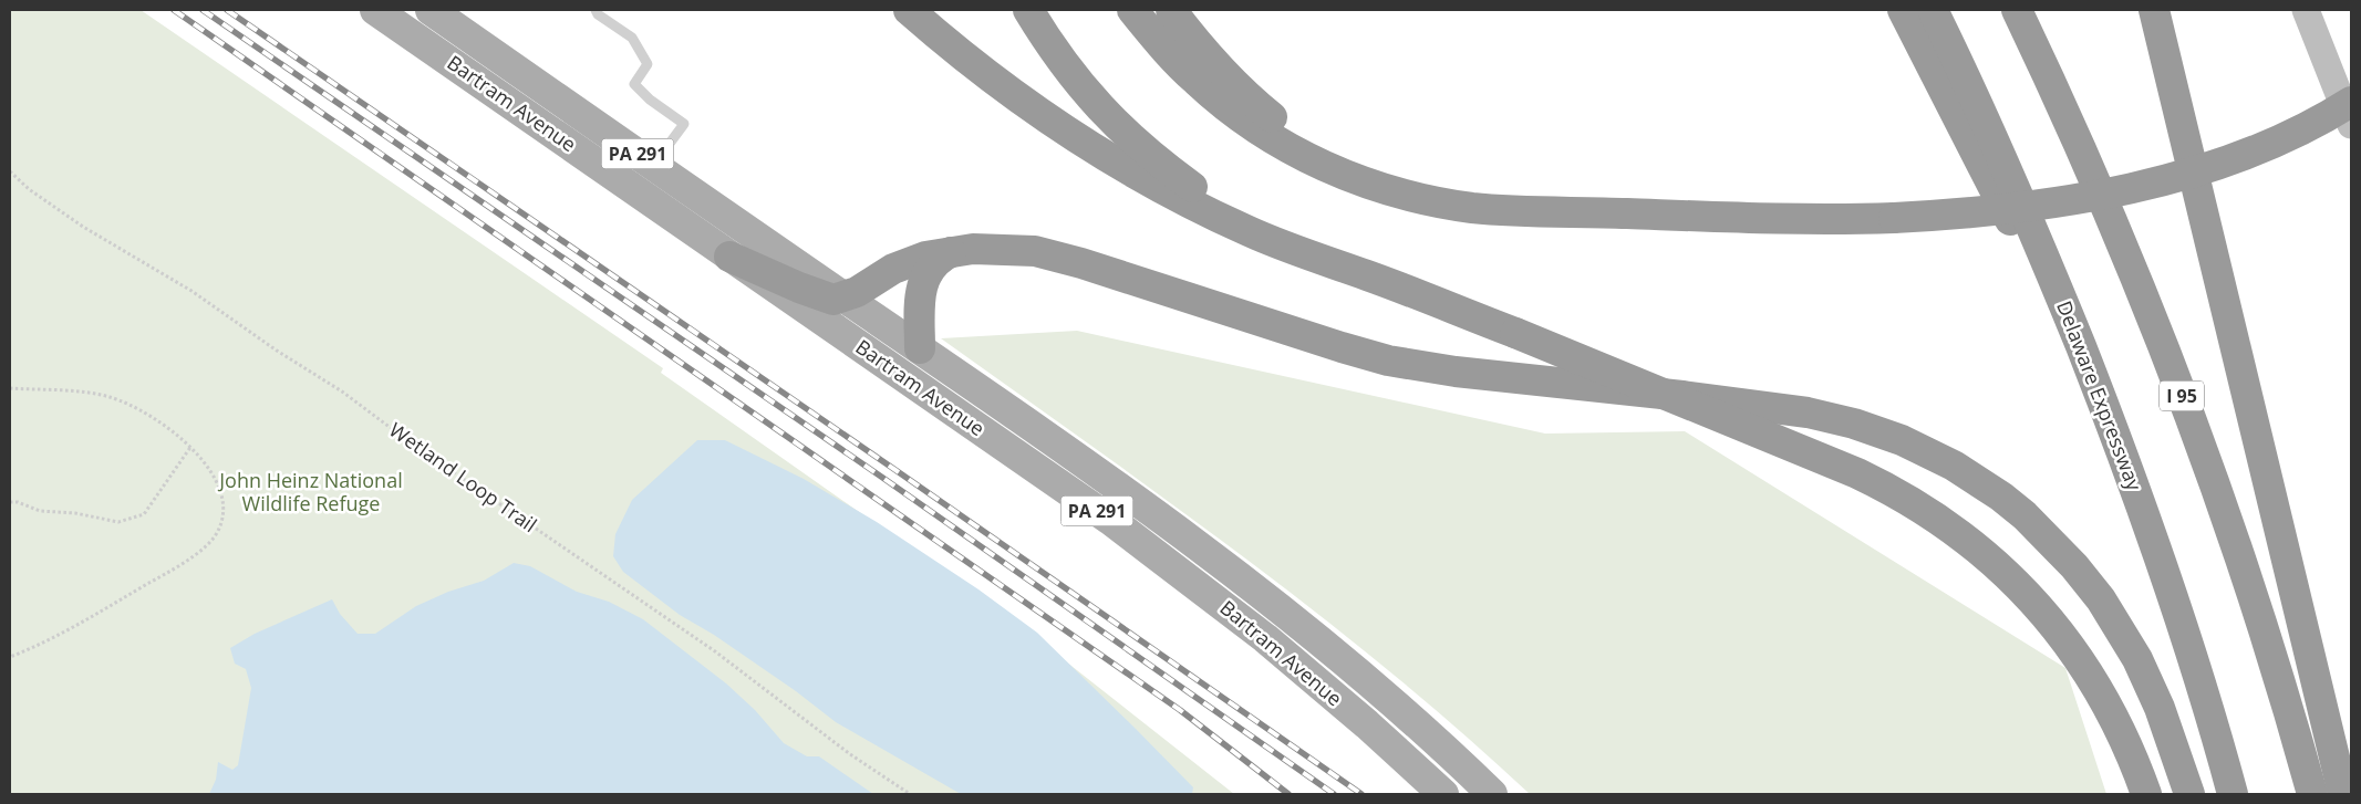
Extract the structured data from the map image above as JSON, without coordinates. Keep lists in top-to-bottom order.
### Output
{
  "streets": {
    "highway": ["Delaware Expressway", "I 95"],
    "main road": ["Bartram Avenue", "PA 291"],
    "path": ["Wetland Loop Trail"]
  },
  "parks": ["John Heinz National Wildlife Refuge"]
}
